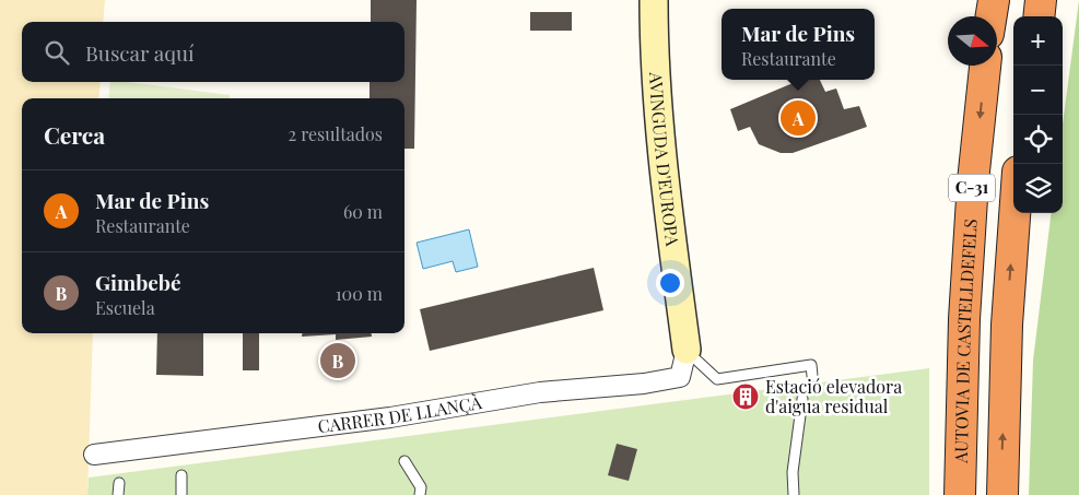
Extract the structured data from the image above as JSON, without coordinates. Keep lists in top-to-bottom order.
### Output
{
  "streets": {
    "highway": ["C-31", "AUTOVIA DE CASTELLDEFELS"],
    "street": ["AVINGUDA D'EUROPA", "CARRER DE LLANÇÀ"]
  },
  "crossings": [
    ["AVINGUDA D'EUROPA", "CARRER DE LLANÇÀ"]
  ],
  "places": {
    "building": ["Estació elevadora d'aigua residual"]
  },
  "north": "right",
  "page": {
    "popup": ["Mar de Pins", "Restaurante"],
    "map_buttons": ["+", "−"],
    "search": "Buscar aquí",
    "pins": ["A", "B"],
    "heading": ["Cerca", "2 resultados"],
    "list": [
      {
        "mark": "A",
        "name": "Mar de Pins",
        "note": "Restaurante",
        "value": "60 m"
      },
      {
        "mark": "B",
        "name": "Gimbebé",
        "note": "Escuela",
        "value": "100 m"
      }
    ]
  }
}
